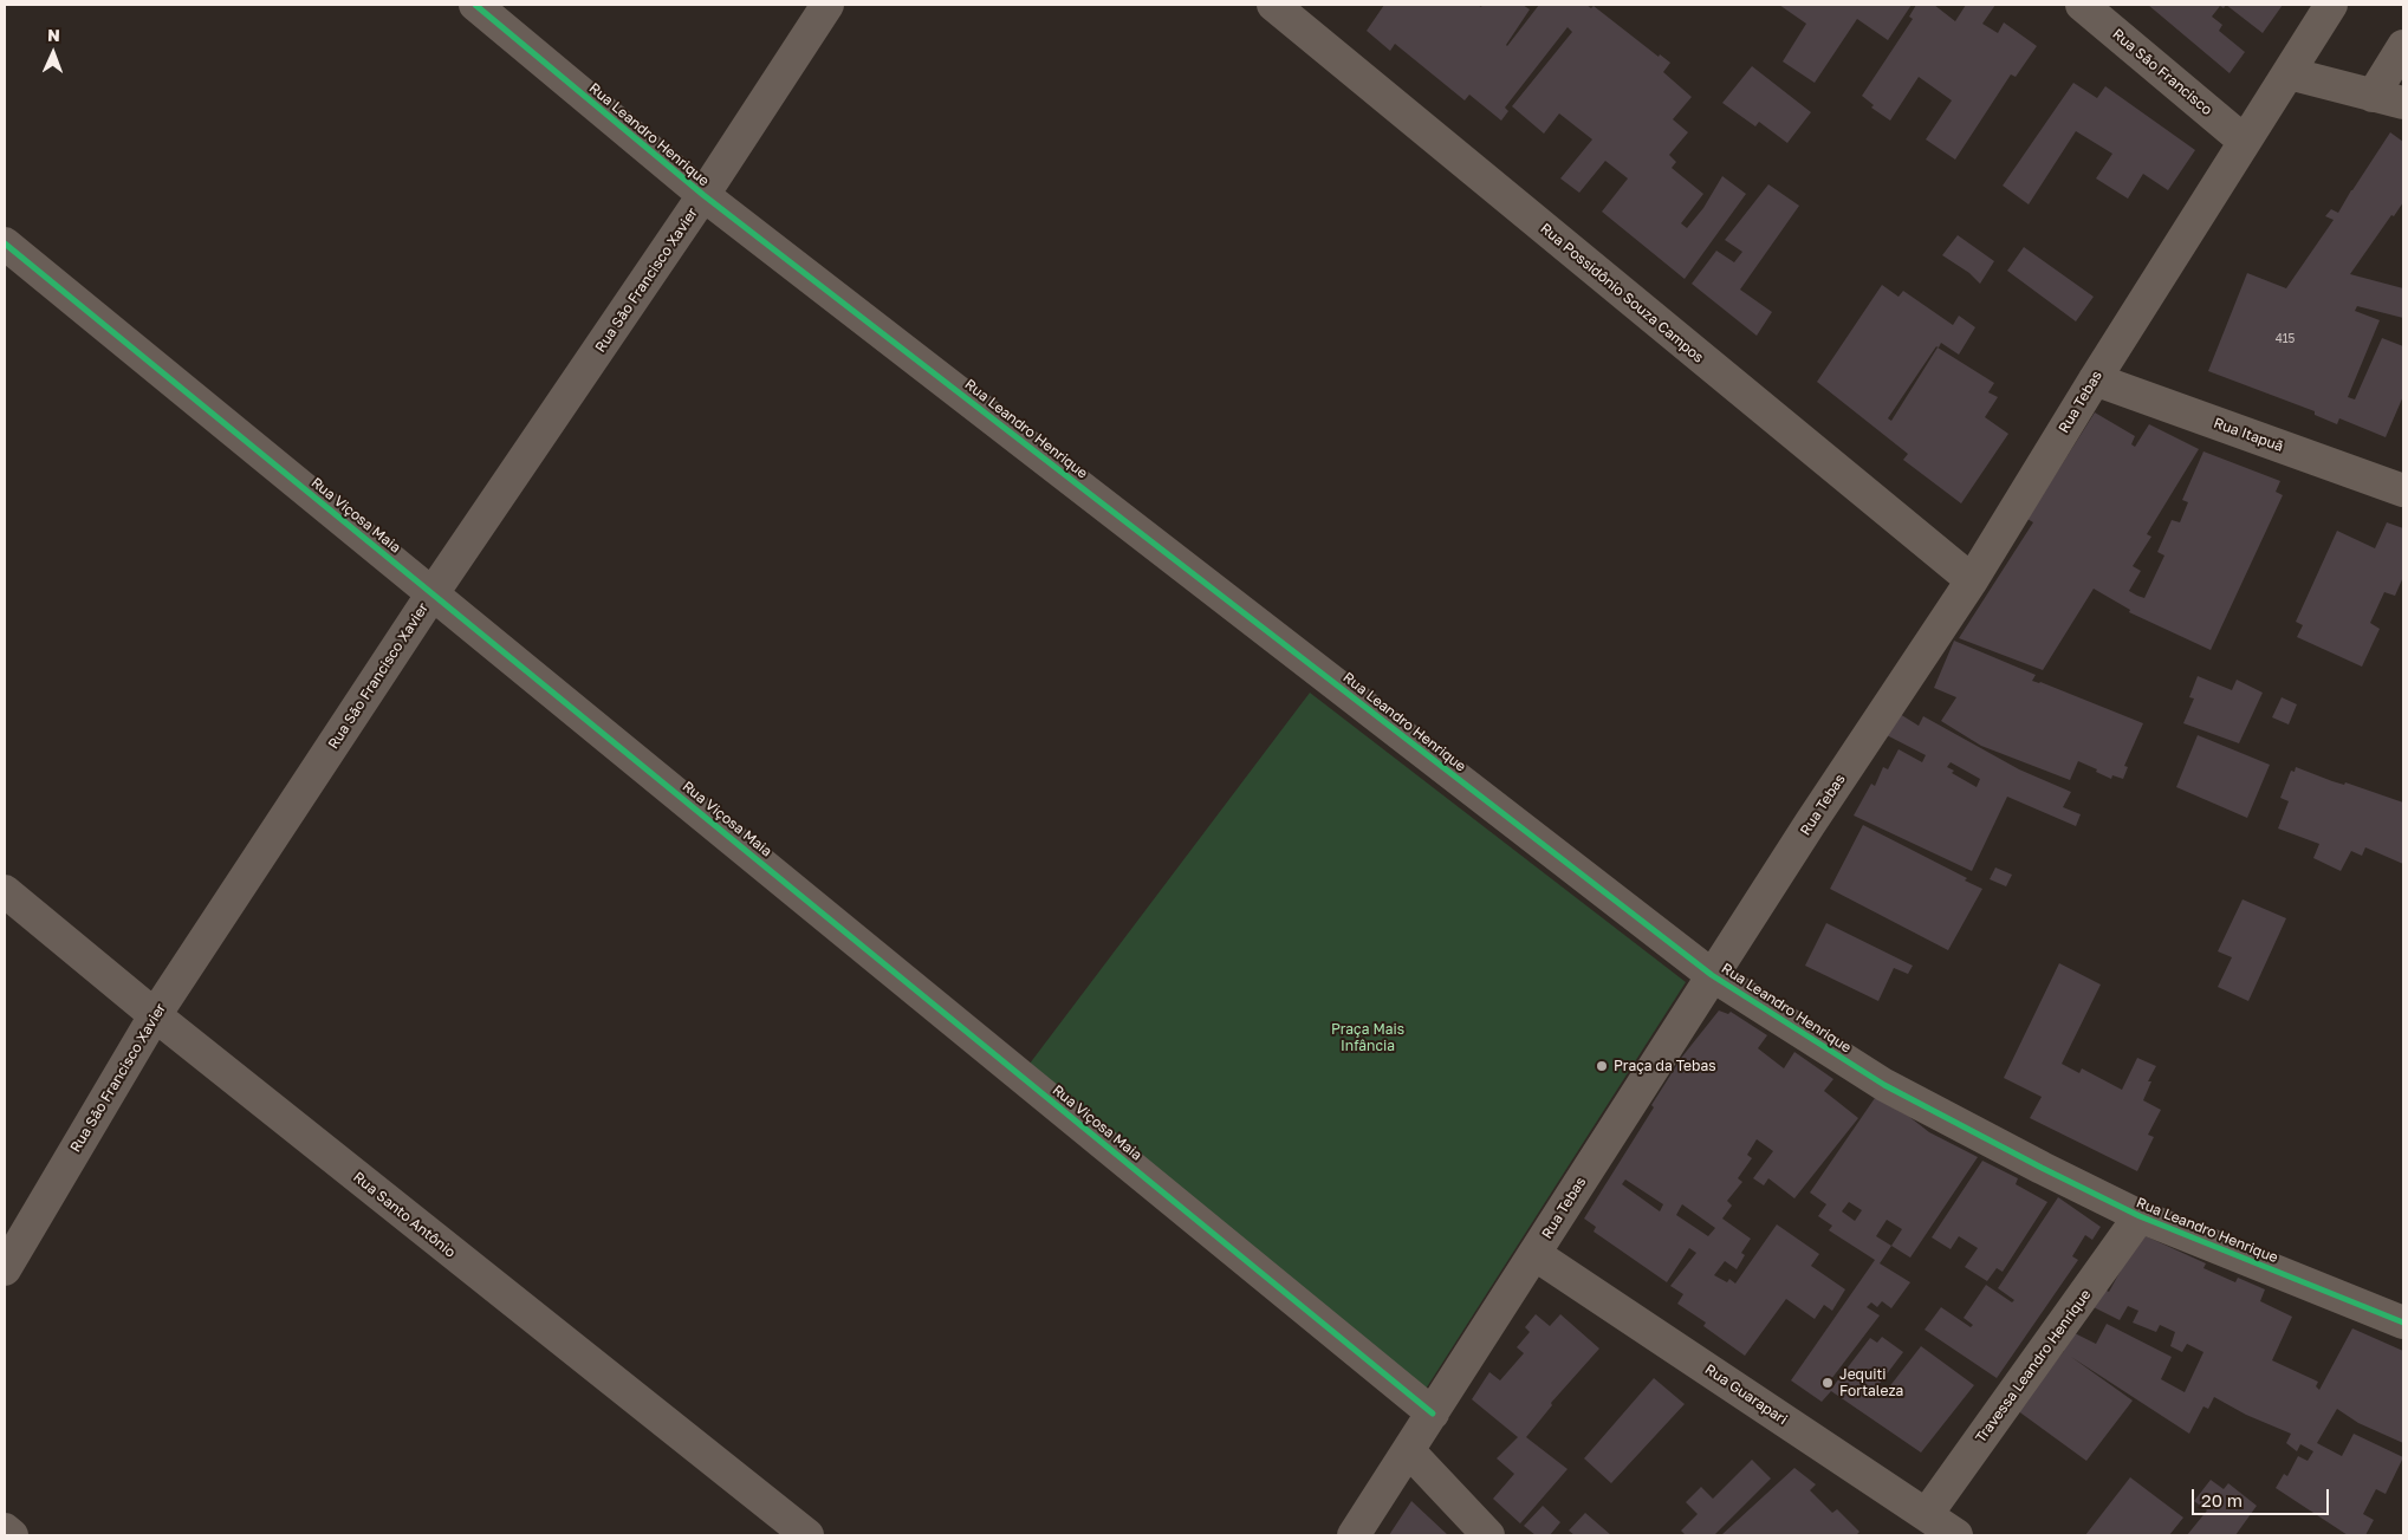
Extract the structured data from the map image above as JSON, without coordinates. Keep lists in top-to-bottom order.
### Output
{
  "streets": {
    "street": [
      "Rua São Francisco",
      "Rua Leandro Henrique",
      "Rua São Francisco Xavier",
      "Rua Possidônio Souza Campos",
      "Rua Tebas",
      "Rua Itapuã",
      "Rua Viçosa Maia",
      "Rua Santo Antônio",
      "Travessa Leandro Henrique",
      "Rua Guarapari"
    ]
  },
  "crossings": [
    ["Rua São Francisco", "Rua Tebas"],
    ["Rua Leandro Henrique", "Rua São Francisco Xavier"],
    ["Rua Leandro Henrique", "Rua Tebas"],
    ["Rua Leandro Henrique", "Travessa Leandro Henrique"],
    ["Rua São Francisco Xavier", "Rua Viçosa Maia"],
    ["Rua São Francisco Xavier", "Rua Santo Antônio"],
    ["Rua Possidônio Souza Campos", "Rua Tebas"],
    ["Rua Tebas", "Rua Itapuã"],
    ["Rua Tebas", "Rua Viçosa Maia"],
    ["Rua Tebas", "Rua Guarapari"],
    ["Travessa Leandro Henrique", "Rua Guarapari"]
  ],
  "parks": ["Praça Mais Infância"],
  "places": ["Praça da Tebas", "Jequiti Fortaleza"],
  "house_numbers": ["415"],
  "scale_bar": "20 m",
  "north": "top"
}
